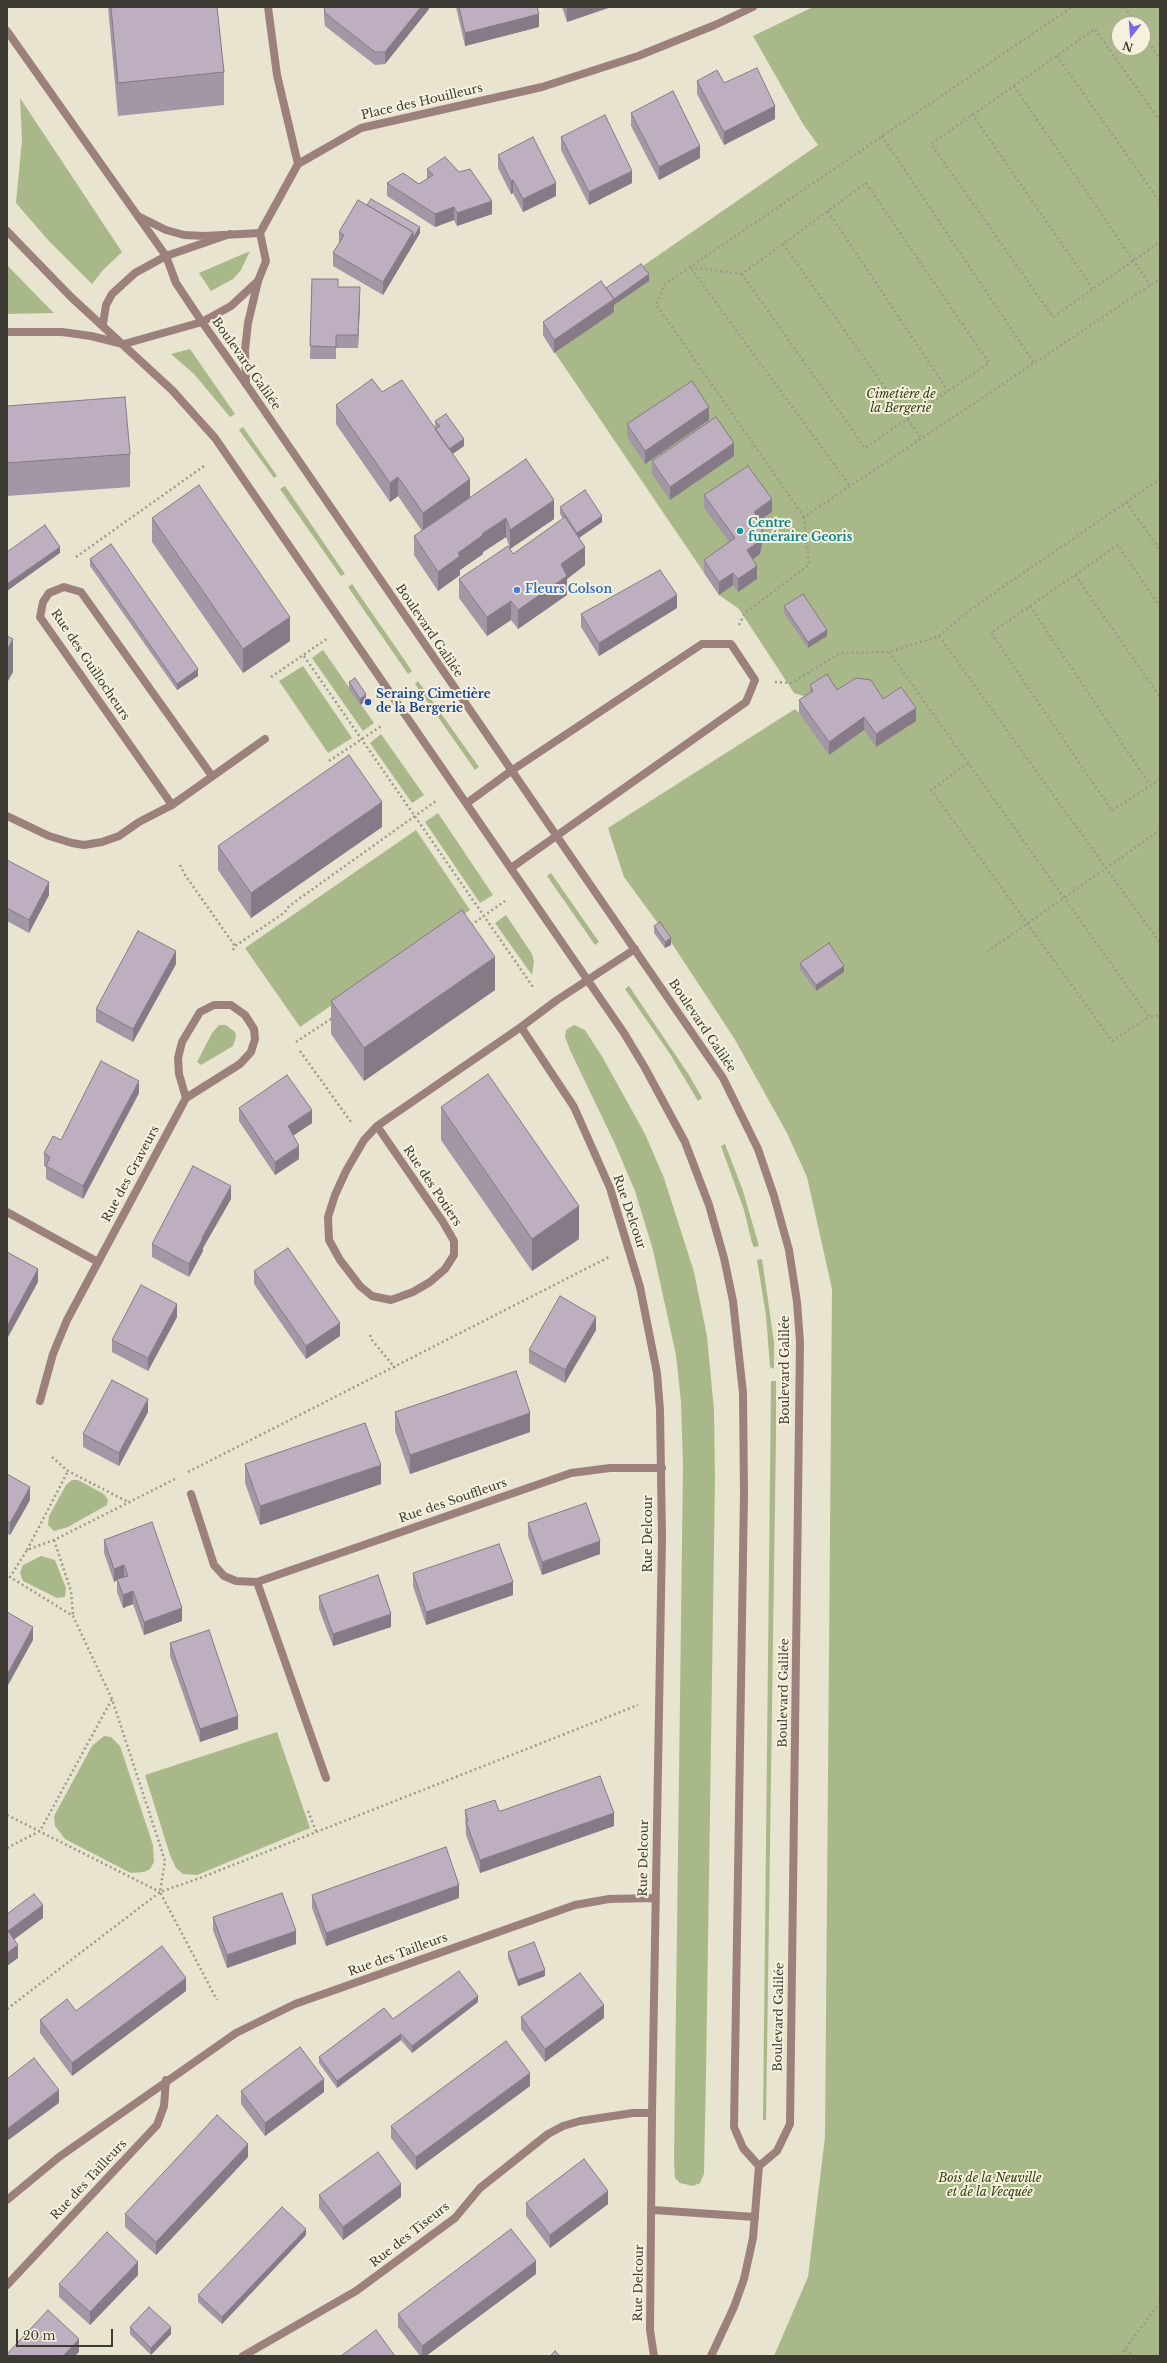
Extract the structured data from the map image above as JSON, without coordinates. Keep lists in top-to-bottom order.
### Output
{
  "streets": {
    "street": [
      "Place des Houilleurs",
      "Boulevard Galilée",
      "Rue des Guillocheurs",
      "Rue des Graveurs",
      "Rue des Potiers",
      "Rue Delcour",
      "Rue des Souffleurs",
      "Rue des Tailleurs",
      "Rue des Tiseurs"
    ]
  },
  "crossings": [
    ["Rue des Potiers", "Rue Delcour"],
    ["Rue Delcour", "Rue des Souffleurs"],
    ["Rue Delcour", "Rue des Tailleurs"],
    ["Rue Delcour", "Rue des Tiseurs"]
  ],
  "parks": ["Cimetière de la Bergerie", "Bois de la Neuville et de la Vecquée"],
  "places": ["Centre funéraire Georis", "Fleurs Colson", "Seraing Cimetière de la Bergerie"],
  "scale_bar": "20 m",
  "north": "bottom"
}
